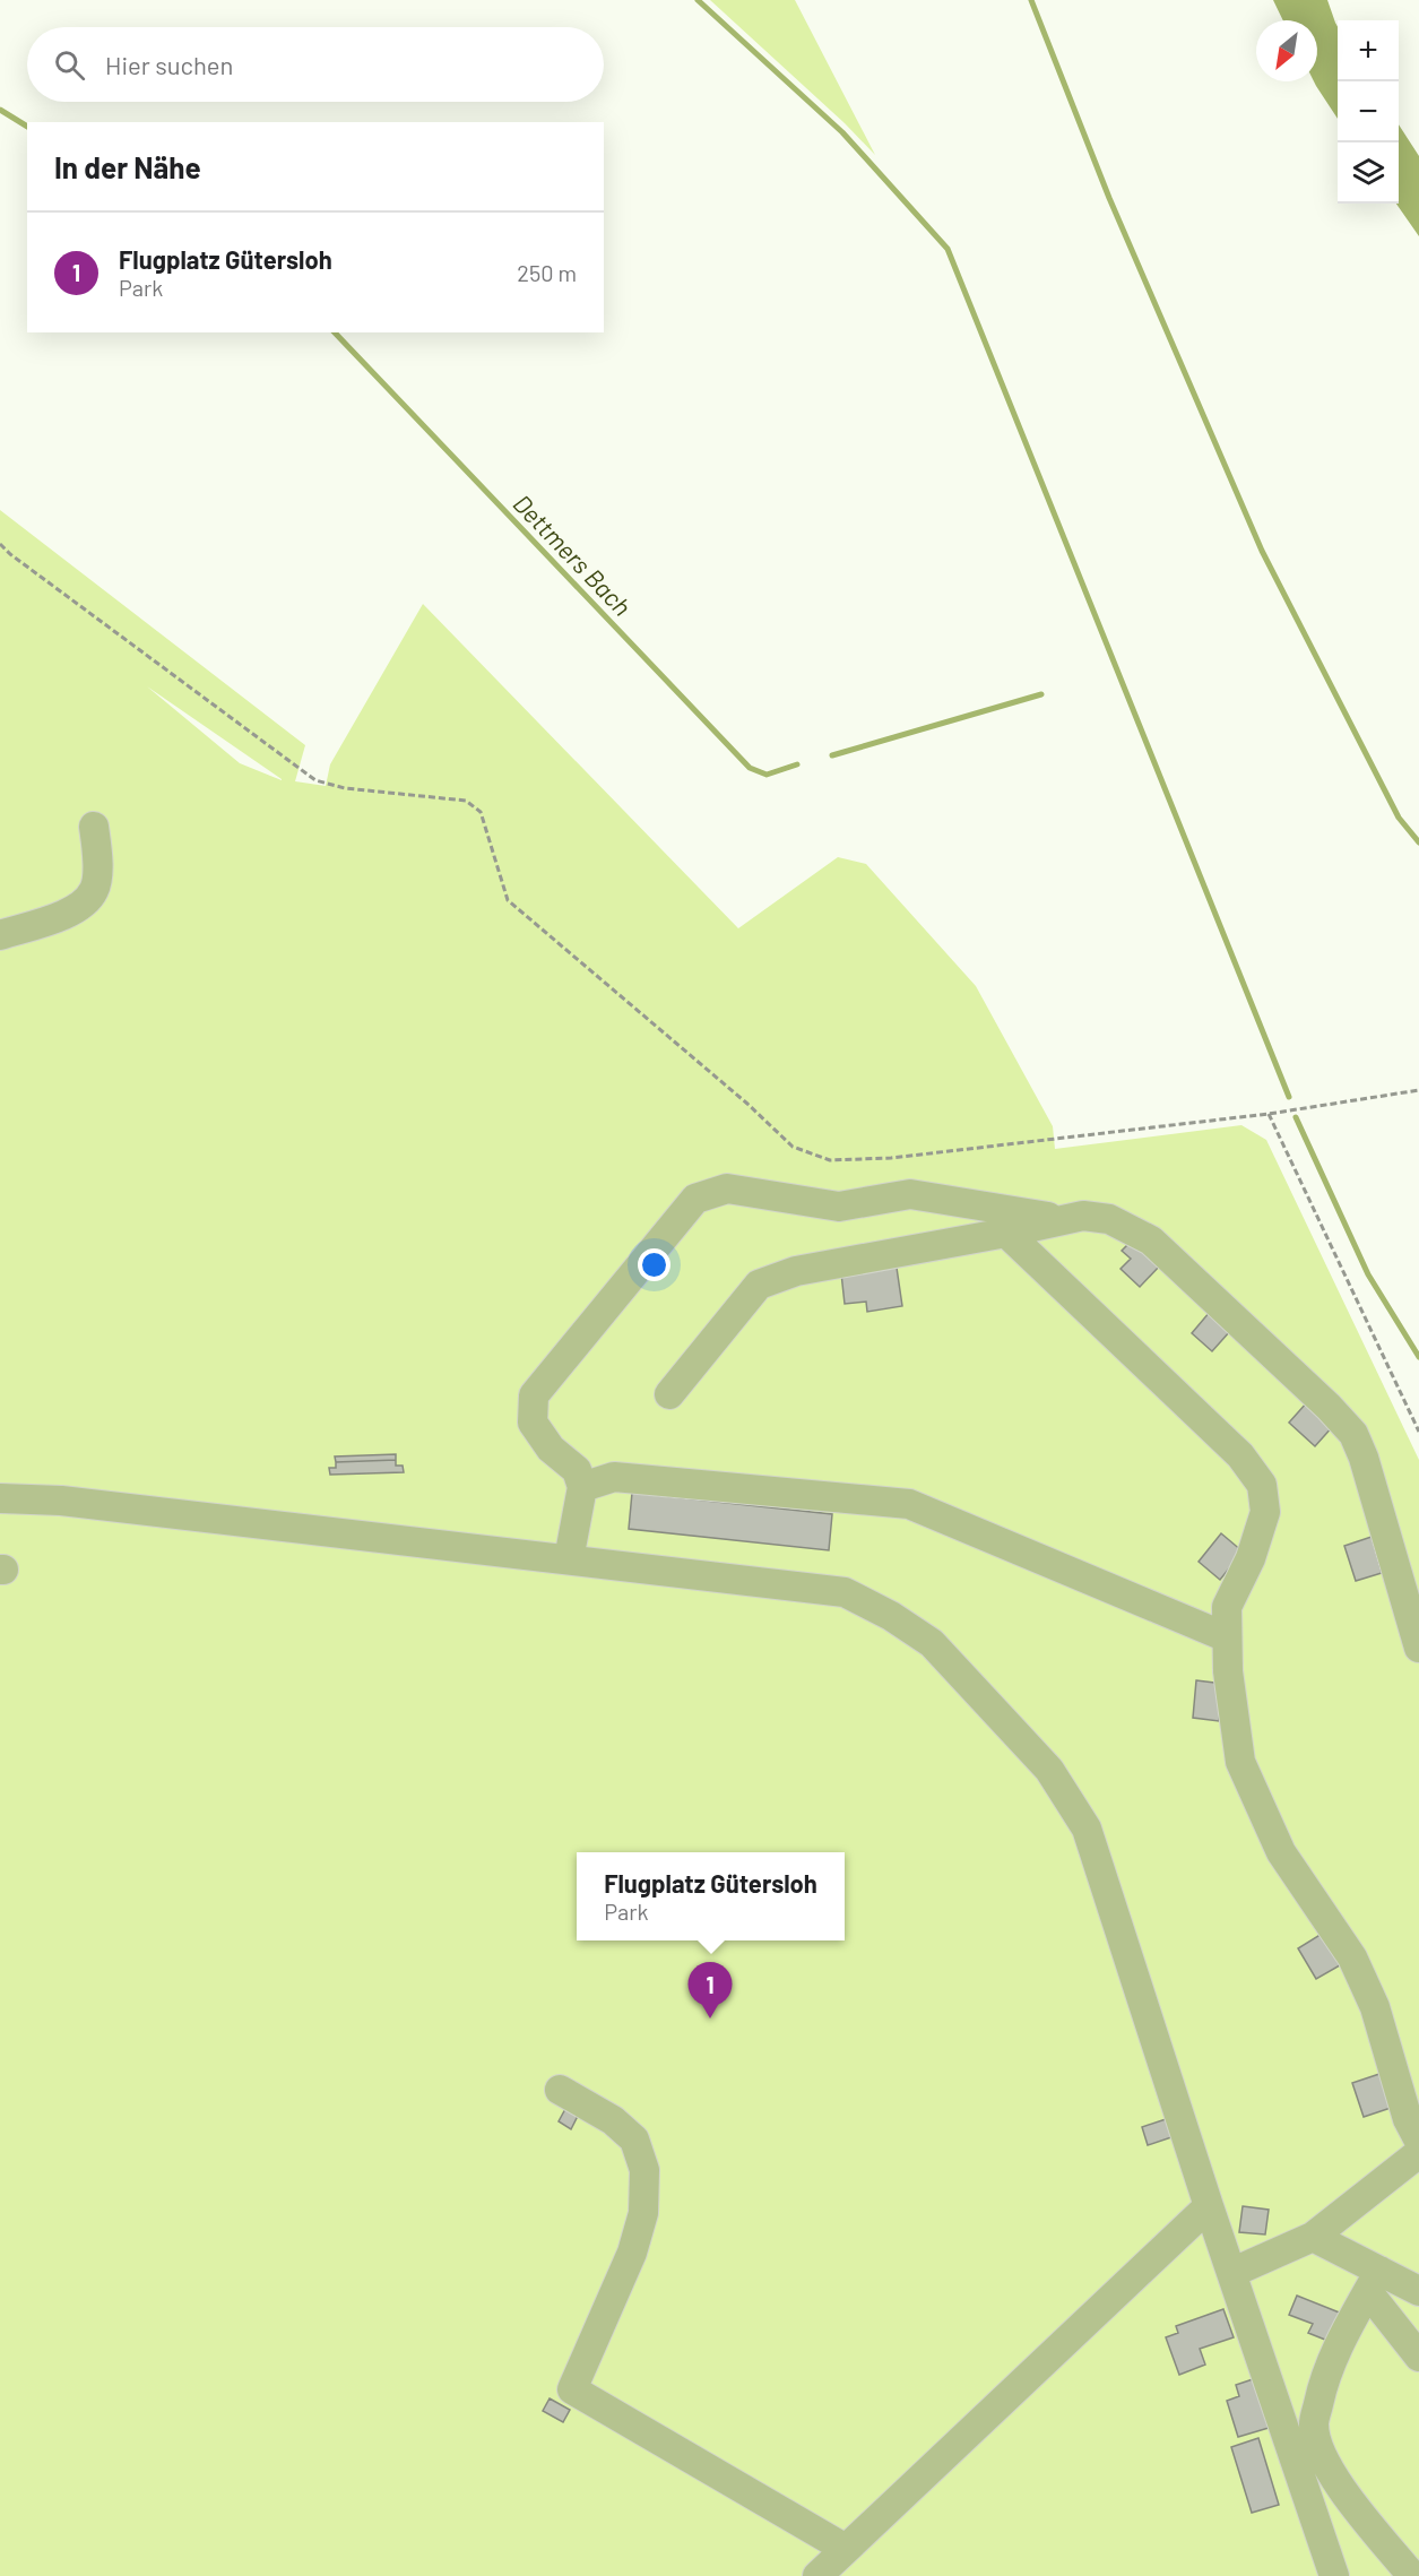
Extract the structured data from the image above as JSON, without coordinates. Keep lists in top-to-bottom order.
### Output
{
  "water": ["Dettmers Bach"],
  "north": "bottom left",
  "page": {
    "map_buttons": ["+", "−"],
    "search": "Hier suchen",
    "heading": "In der Nähe",
    "list": [
      {
        "mark": "1",
        "name": "Flugplatz Gütersloh",
        "note": "Park",
        "value": "250 m"
      }
    ],
    "popup": ["Flugplatz Gütersloh", "Park"],
    "pins": "1"
  }
}
